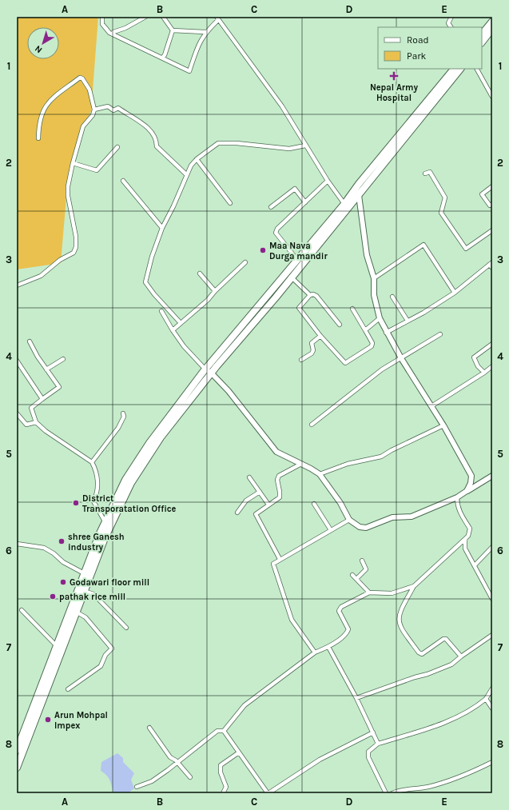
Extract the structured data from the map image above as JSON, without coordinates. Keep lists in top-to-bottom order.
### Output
{
  "places": {
    "health": ["Nepal Army Hospital"],
    "other": [
      "Maa Nava Durga mandir",
      "District Transporatation Office",
      "shree Ganesh industry",
      "Godawari floor mill",
      "pathak rice mill",
      "Arun Mohpal Impex"
    ]
  },
  "legend": ["Road", "Park"],
  "north": "bottom left",
  "grid": {
    "columns": [
      "A",
      "B",
      "C",
      "D",
      "E"
    ],
    "rows": [
      "1",
      "2",
      "3",
      "4",
      "5",
      "6",
      "7",
      "8"
    ]
  }
}
